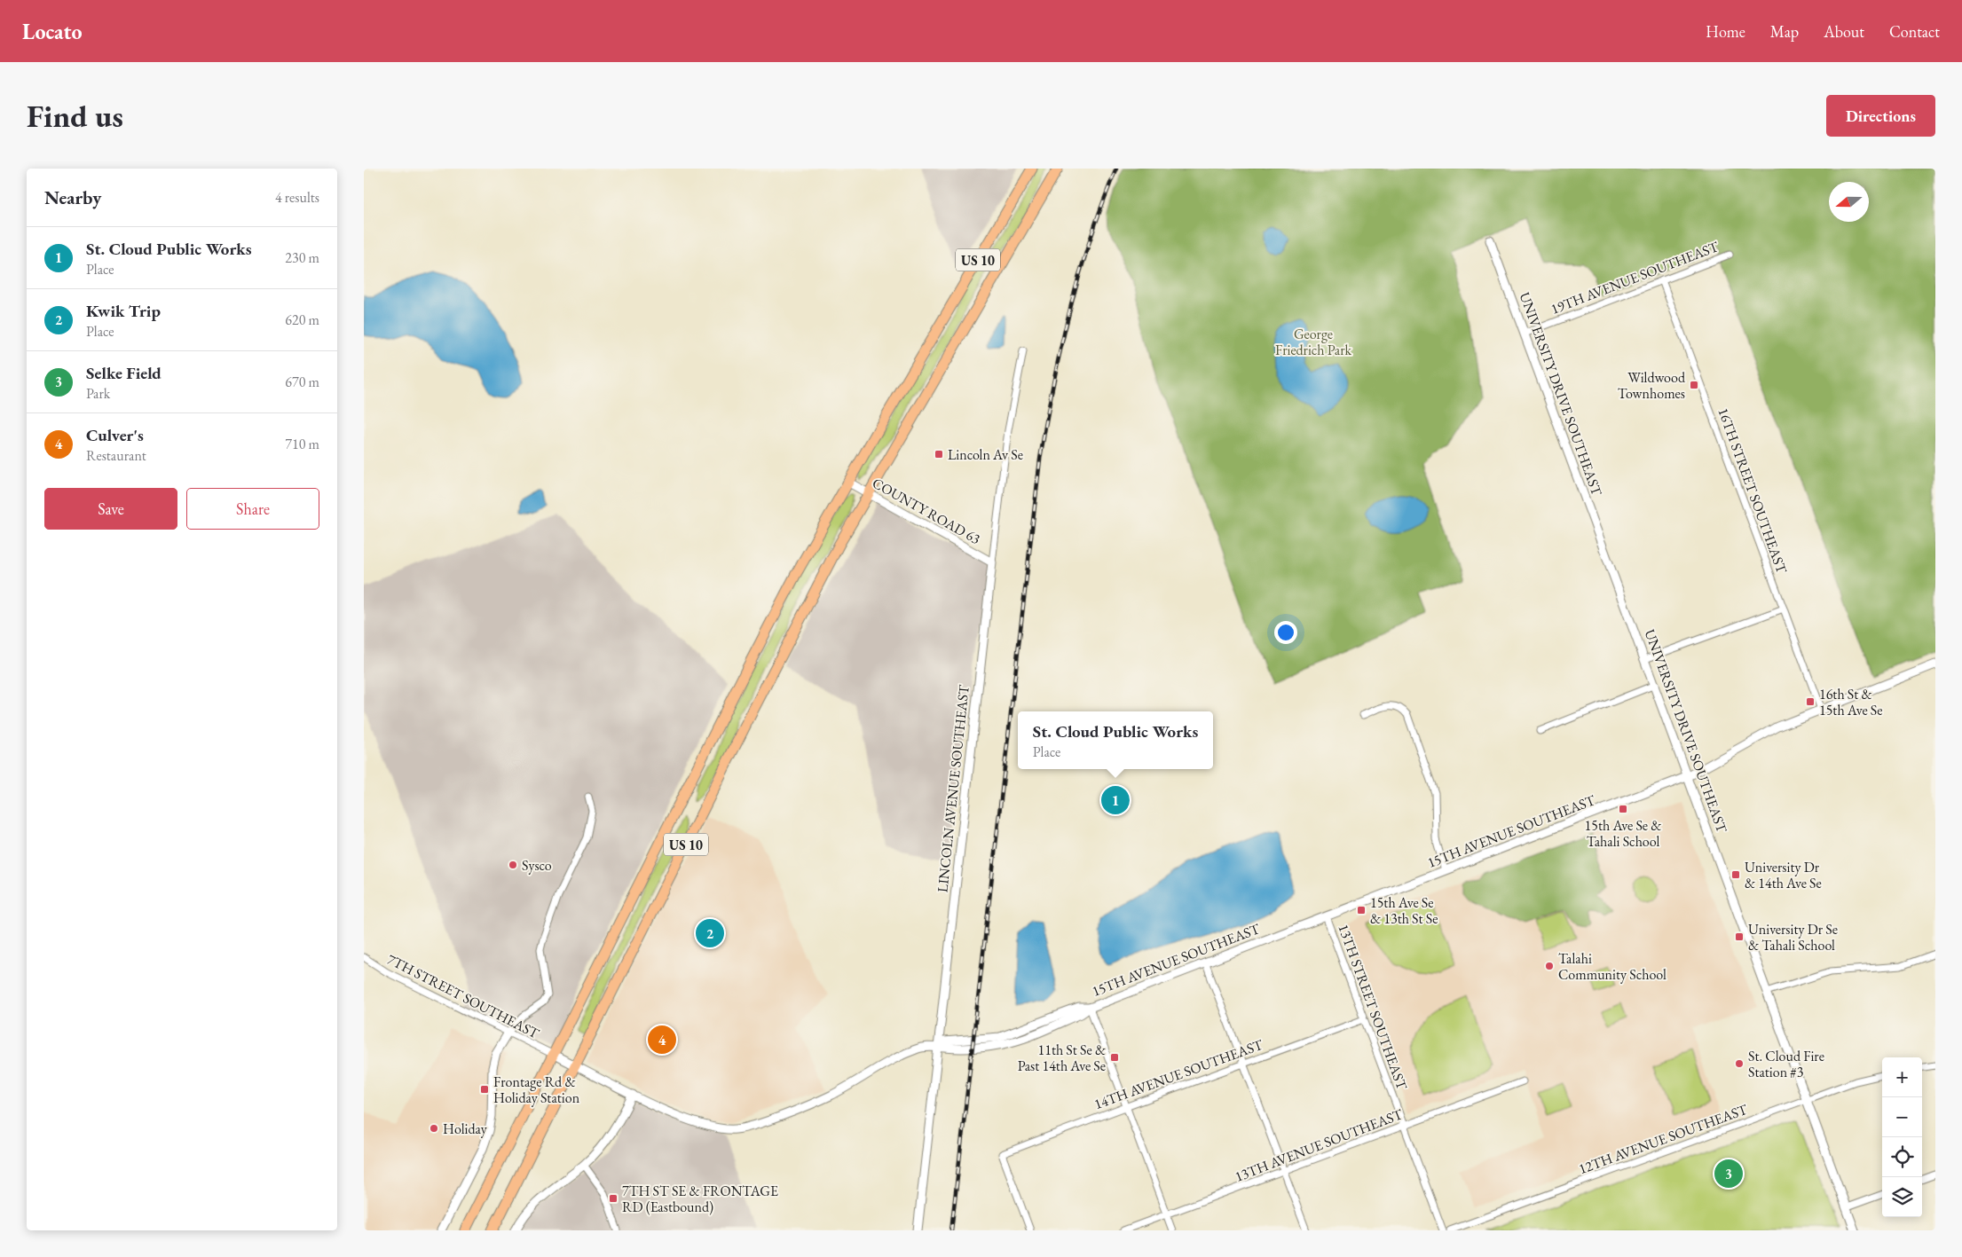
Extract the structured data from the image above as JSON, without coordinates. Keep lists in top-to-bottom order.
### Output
{
  "streets": {
    "highway": ["US 10"],
    "street": [
      "19TH AVENUE SOUTHEAST",
      "UNIVERSITY DRIVE SOUTHEAST",
      "16TH STREET SOUTHEAST",
      "COUNTY ROAD 63",
      "LINCOLN AVENUE SOUTHEAST",
      "15TH AVENUE SOUTHEAST",
      "7TH STREET SOUTHEAST",
      "13TH STREET SOUTHEAST",
      "14TH AVENUE SOUTHEAST",
      "12TH AVENUE SOUTHEAST",
      "13TH AVENUE SOUTHEAST"
    ]
  },
  "crossings": [
    ["US 10", "COUNTY ROAD 63"],
    ["US 10", "15TH AVENUE SOUTHEAST"],
    ["US 10", "7TH STREET SOUTHEAST"],
    ["19TH AVENUE SOUTHEAST", "UNIVERSITY DRIVE SOUTHEAST"],
    ["19TH AVENUE SOUTHEAST", "16TH STREET SOUTHEAST"],
    ["UNIVERSITY DRIVE SOUTHEAST", "15TH AVENUE SOUTHEAST"],
    ["UNIVERSITY DRIVE SOUTHEAST", "12TH AVENUE SOUTHEAST"],
    ["16TH STREET SOUTHEAST", "15TH AVENUE SOUTHEAST"],
    ["COUNTY ROAD 63", "LINCOLN AVENUE SOUTHEAST"],
    ["LINCOLN AVENUE SOUTHEAST", "15TH AVENUE SOUTHEAST"],
    ["15TH AVENUE SOUTHEAST", "7TH STREET SOUTHEAST"],
    ["15TH AVENUE SOUTHEAST", "13TH STREET SOUTHEAST"],
    ["13TH STREET SOUTHEAST", "14TH AVENUE SOUTHEAST"],
    ["13TH STREET SOUTHEAST", "13TH AVENUE SOUTHEAST"]
  ],
  "parks": ["George Friedrich Park"],
  "places": {
    "transit": [
      "Wildwood Townhomes",
      "Lincoln Av Se",
      "16th St & 15th Ave Se",
      "15th Ave Se & Tahali School",
      "University Dr & 14th Ave Se",
      "15th Ave Se & 13th St Se",
      "University Dr Se & Tahali School",
      "11th St Se & Past 14th Ave Se",
      "Frontage Rd & Holiday Station",
      "7TH ST SE & FRONTAGE RD (Eastbound)"
    ],
    "other": [
      "Sysco",
      "Talahi Community School",
      "St. Cloud Fire Station #3",
      "Holiday"
    ]
  },
  "north": "left",
  "page": {
    "header": "Locato",
    "nav": [
      "Home",
      "Map",
      "About",
      "Contact"
    ],
    "buttons": [
      "Directions",
      ["Save", "Share"]
    ],
    "title": "Find us",
    "heading": ["Nearby", "4 results"],
    "list": [
      {
        "mark": "1",
        "name": "St. Cloud Public Works",
        "note": "Place",
        "value": "230 m"
      },
      {
        "mark": "2",
        "name": "Kwik Trip",
        "note": "Place",
        "value": "620 m"
      },
      {
        "mark": "3",
        "name": "Selke Field",
        "note": "Park",
        "value": "670 m"
      },
      {
        "mark": "4",
        "name": "Culver's",
        "note": "Restaurant",
        "value": "710 m"
      }
    ],
    "popup": ["St. Cloud Public Works", "Place"],
    "pins": [
      "1",
      "2",
      "4",
      "3"
    ],
    "map_buttons": ["+", "−"]
  }
}
